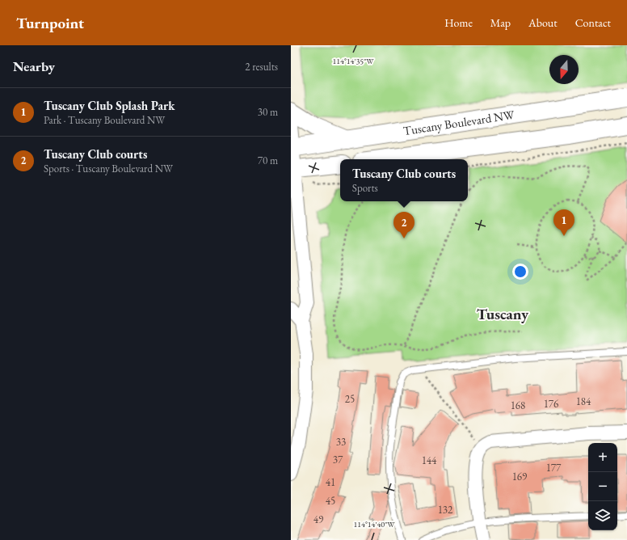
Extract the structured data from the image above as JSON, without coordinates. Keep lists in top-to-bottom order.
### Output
{
  "streets": {
    "street": ["Tuscany Boulevard NW"]
  },
  "districts": ["Tuscany"],
  "house_numbers": [
    "25",
    "184",
    "176",
    "168",
    "33",
    "37",
    "144",
    "177",
    "169",
    "41",
    "45",
    "132",
    "49"
  ],
  "north": "bottom",
  "page": {
    "header": "Turnpoint",
    "nav": [
      "Home",
      "Map",
      "About",
      "Contact"
    ],
    "heading": ["Nearby", "2 results"],
    "list": [
      {
        "mark": "1",
        "name": "Tuscany Club Splash Park",
        "note": "Park · Tuscany Boulevard NW",
        "value": "30 m"
      },
      {
        "mark": "2",
        "name": "Tuscany Club courts",
        "note": "Sports · Tuscany Boulevard NW",
        "value": "70 m"
      }
    ],
    "popup": ["Tuscany Club courts", "Sports"],
    "pins": ["1", "2"],
    "map_buttons": ["+", "−"]
  },
  "coordinates": ["114°14'35\"W", "114°14'40\"W"]
}
